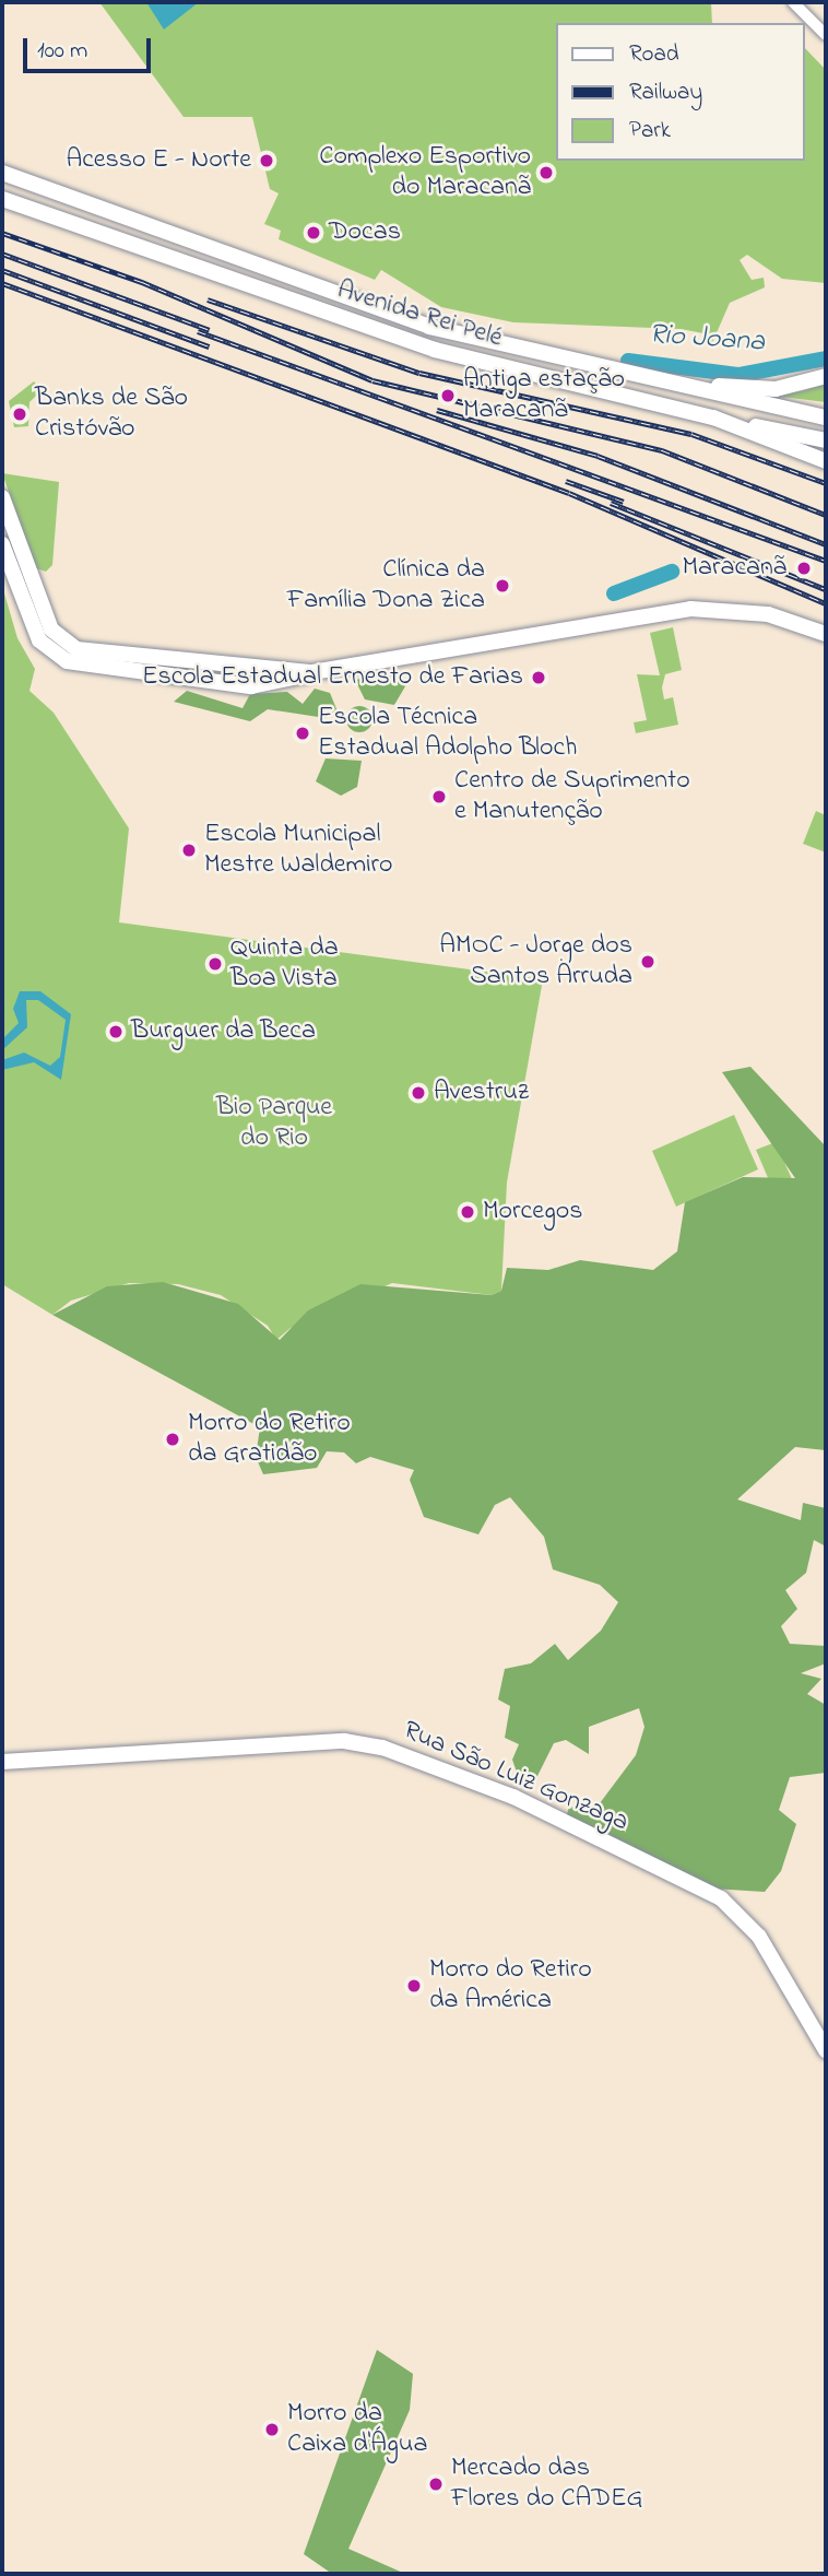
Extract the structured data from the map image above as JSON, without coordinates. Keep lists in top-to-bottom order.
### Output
{
  "streets": {
    "main road": ["Avenida Rei Pelé", "Rua São Luiz Gonzaga"]
  },
  "water": ["Rio Joana"],
  "parks": ["Bio Parque do Rio"],
  "places": [
    "Acesso E - Norte",
    "Complexo Esportivo do Maracanã",
    "Docas",
    "Antiga estação Maracanã",
    "Banks de São Cristóvão",
    "Maracanã",
    "Clínica da Família Dona Zica",
    "Escola Estadual Ernesto de Farias",
    "Escola Técnica Estadual Adolpho Bloch",
    "Centro de Suprimento e Manutenção",
    "Escola Municipal Mestre Waldemiro",
    "AMOC - Jorge dos Santos Arruda",
    "Quinta da Boa Vista",
    "Burguer da Beca",
    "Avestruz",
    "Morcegos",
    "Morro do Retiro da Gratidão",
    "Morro do Retiro da América",
    "Morro da Caixa d'Água",
    "Mercado das Flores do CADEG"
  ],
  "legend": ["Road", "Railway", "Park"],
  "scale_bar": "100 m"
}
